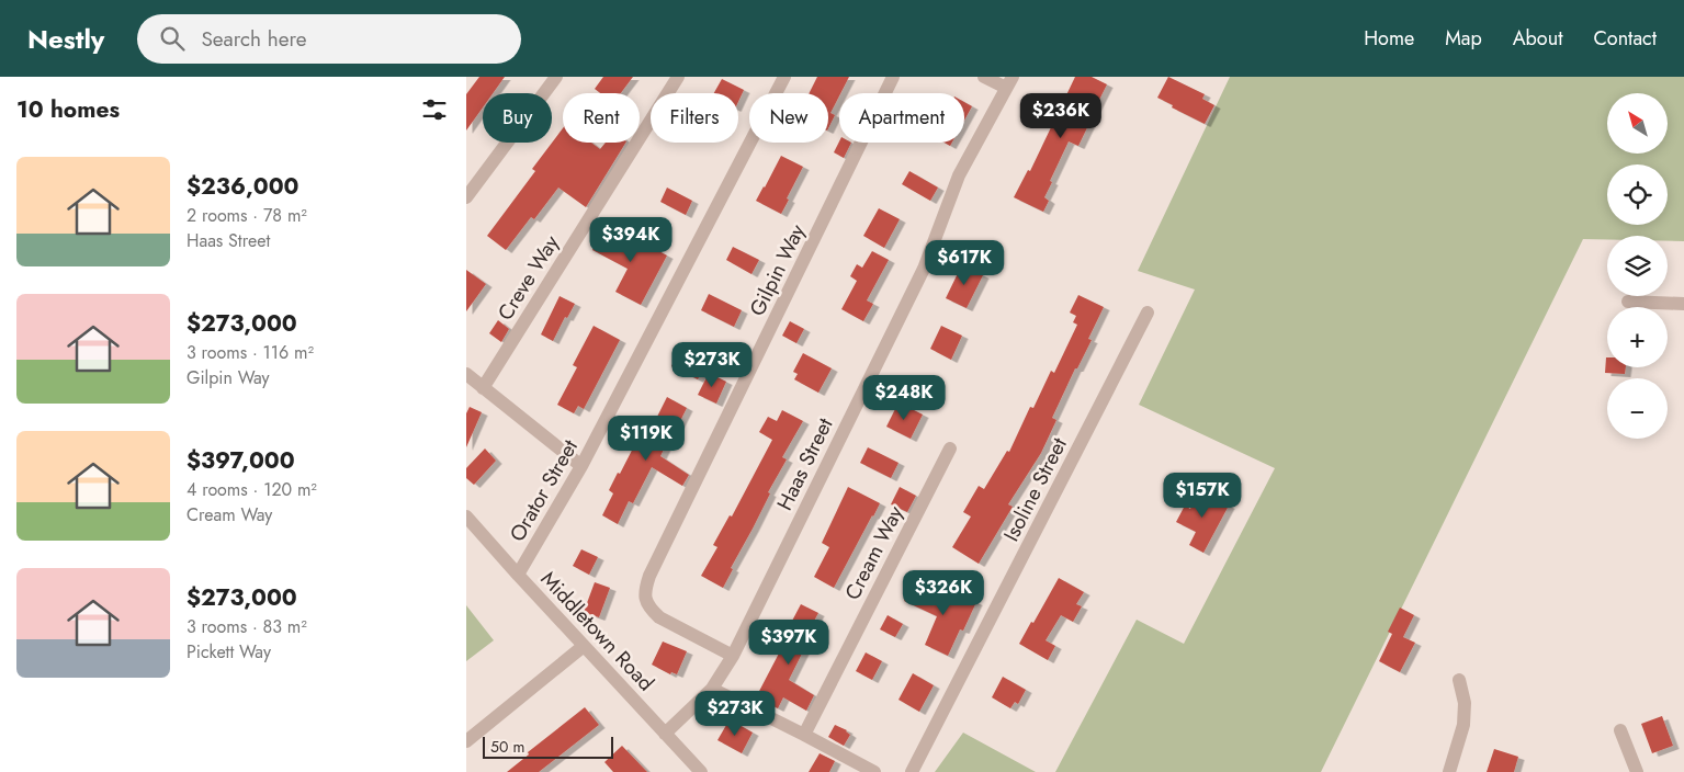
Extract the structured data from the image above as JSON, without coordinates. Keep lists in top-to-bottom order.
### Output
{
  "streets": {
    "street": [
      "Gilpin Way",
      "Creve Way",
      "Haas Street",
      "Isoline Street",
      "Orator Street",
      "Cream Way",
      "Middletown Road"
    ]
  },
  "crossings": [
    ["Gilpin Way", "Haas Street"],
    ["Haas Street", "Middletown Road"],
    ["Orator Street", "Middletown Road"]
  ],
  "scale_bar": "50 m",
  "north": "top left",
  "page": {
    "header": "Nestly",
    "search": "Search here",
    "nav": [
      "Home",
      "Map",
      "About",
      "Contact"
    ],
    "heading": "10 homes",
    "map_buttons": ["+", "−"],
    "price": [
      "$236K",
      "$394K",
      "$617K",
      "$273K",
      "$248K",
      "$119K",
      "$157K",
      "$326K",
      "$397K",
      "$273K"
    ],
    "chip": [
      "Buy",
      "Rent",
      "Filters",
      "New",
      "Apartment"
    ],
    "list": [
      {
        "name": "$236,000",
        "note": "2 rooms · 78 m² · Haas Street"
      },
      {
        "name": "$273,000",
        "note": "3 rooms · 116 m² · Gilpin Way"
      },
      {
        "name": "$397,000",
        "note": "4 rooms · 120 m² · Cream Way"
      },
      {
        "name": "$273,000",
        "note": "3 rooms · 83 m² · Pickett Way"
      }
    ],
    "scale": "50 m"
  }
}
